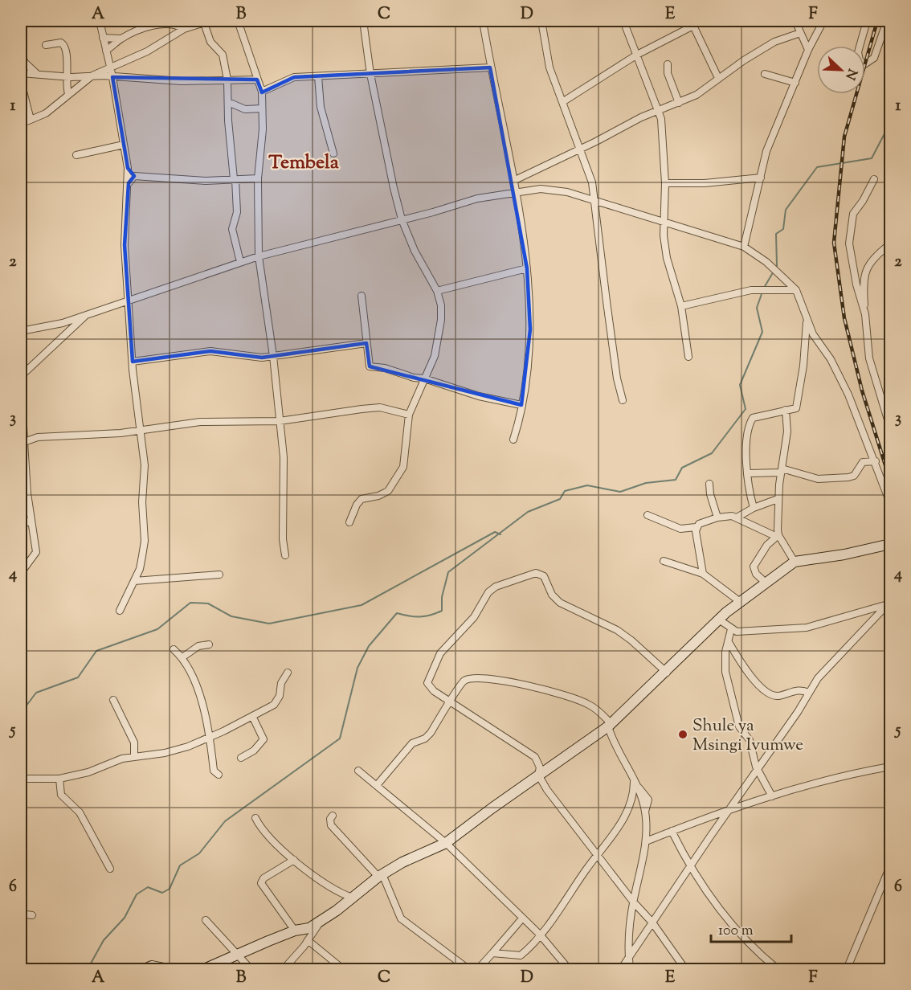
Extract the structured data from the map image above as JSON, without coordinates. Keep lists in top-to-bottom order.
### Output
{
  "districts": ["Tembela"],
  "places": ["Shule ya Msingi Ivumwe"],
  "scale_bar": "100 m",
  "north": "bottom right",
  "grid": {
    "columns": [
      "A",
      "B",
      "C",
      "D",
      "E",
      "F"
    ],
    "rows": [
      "1",
      "2",
      "3",
      "4",
      "5",
      "6"
    ]
  }
}
